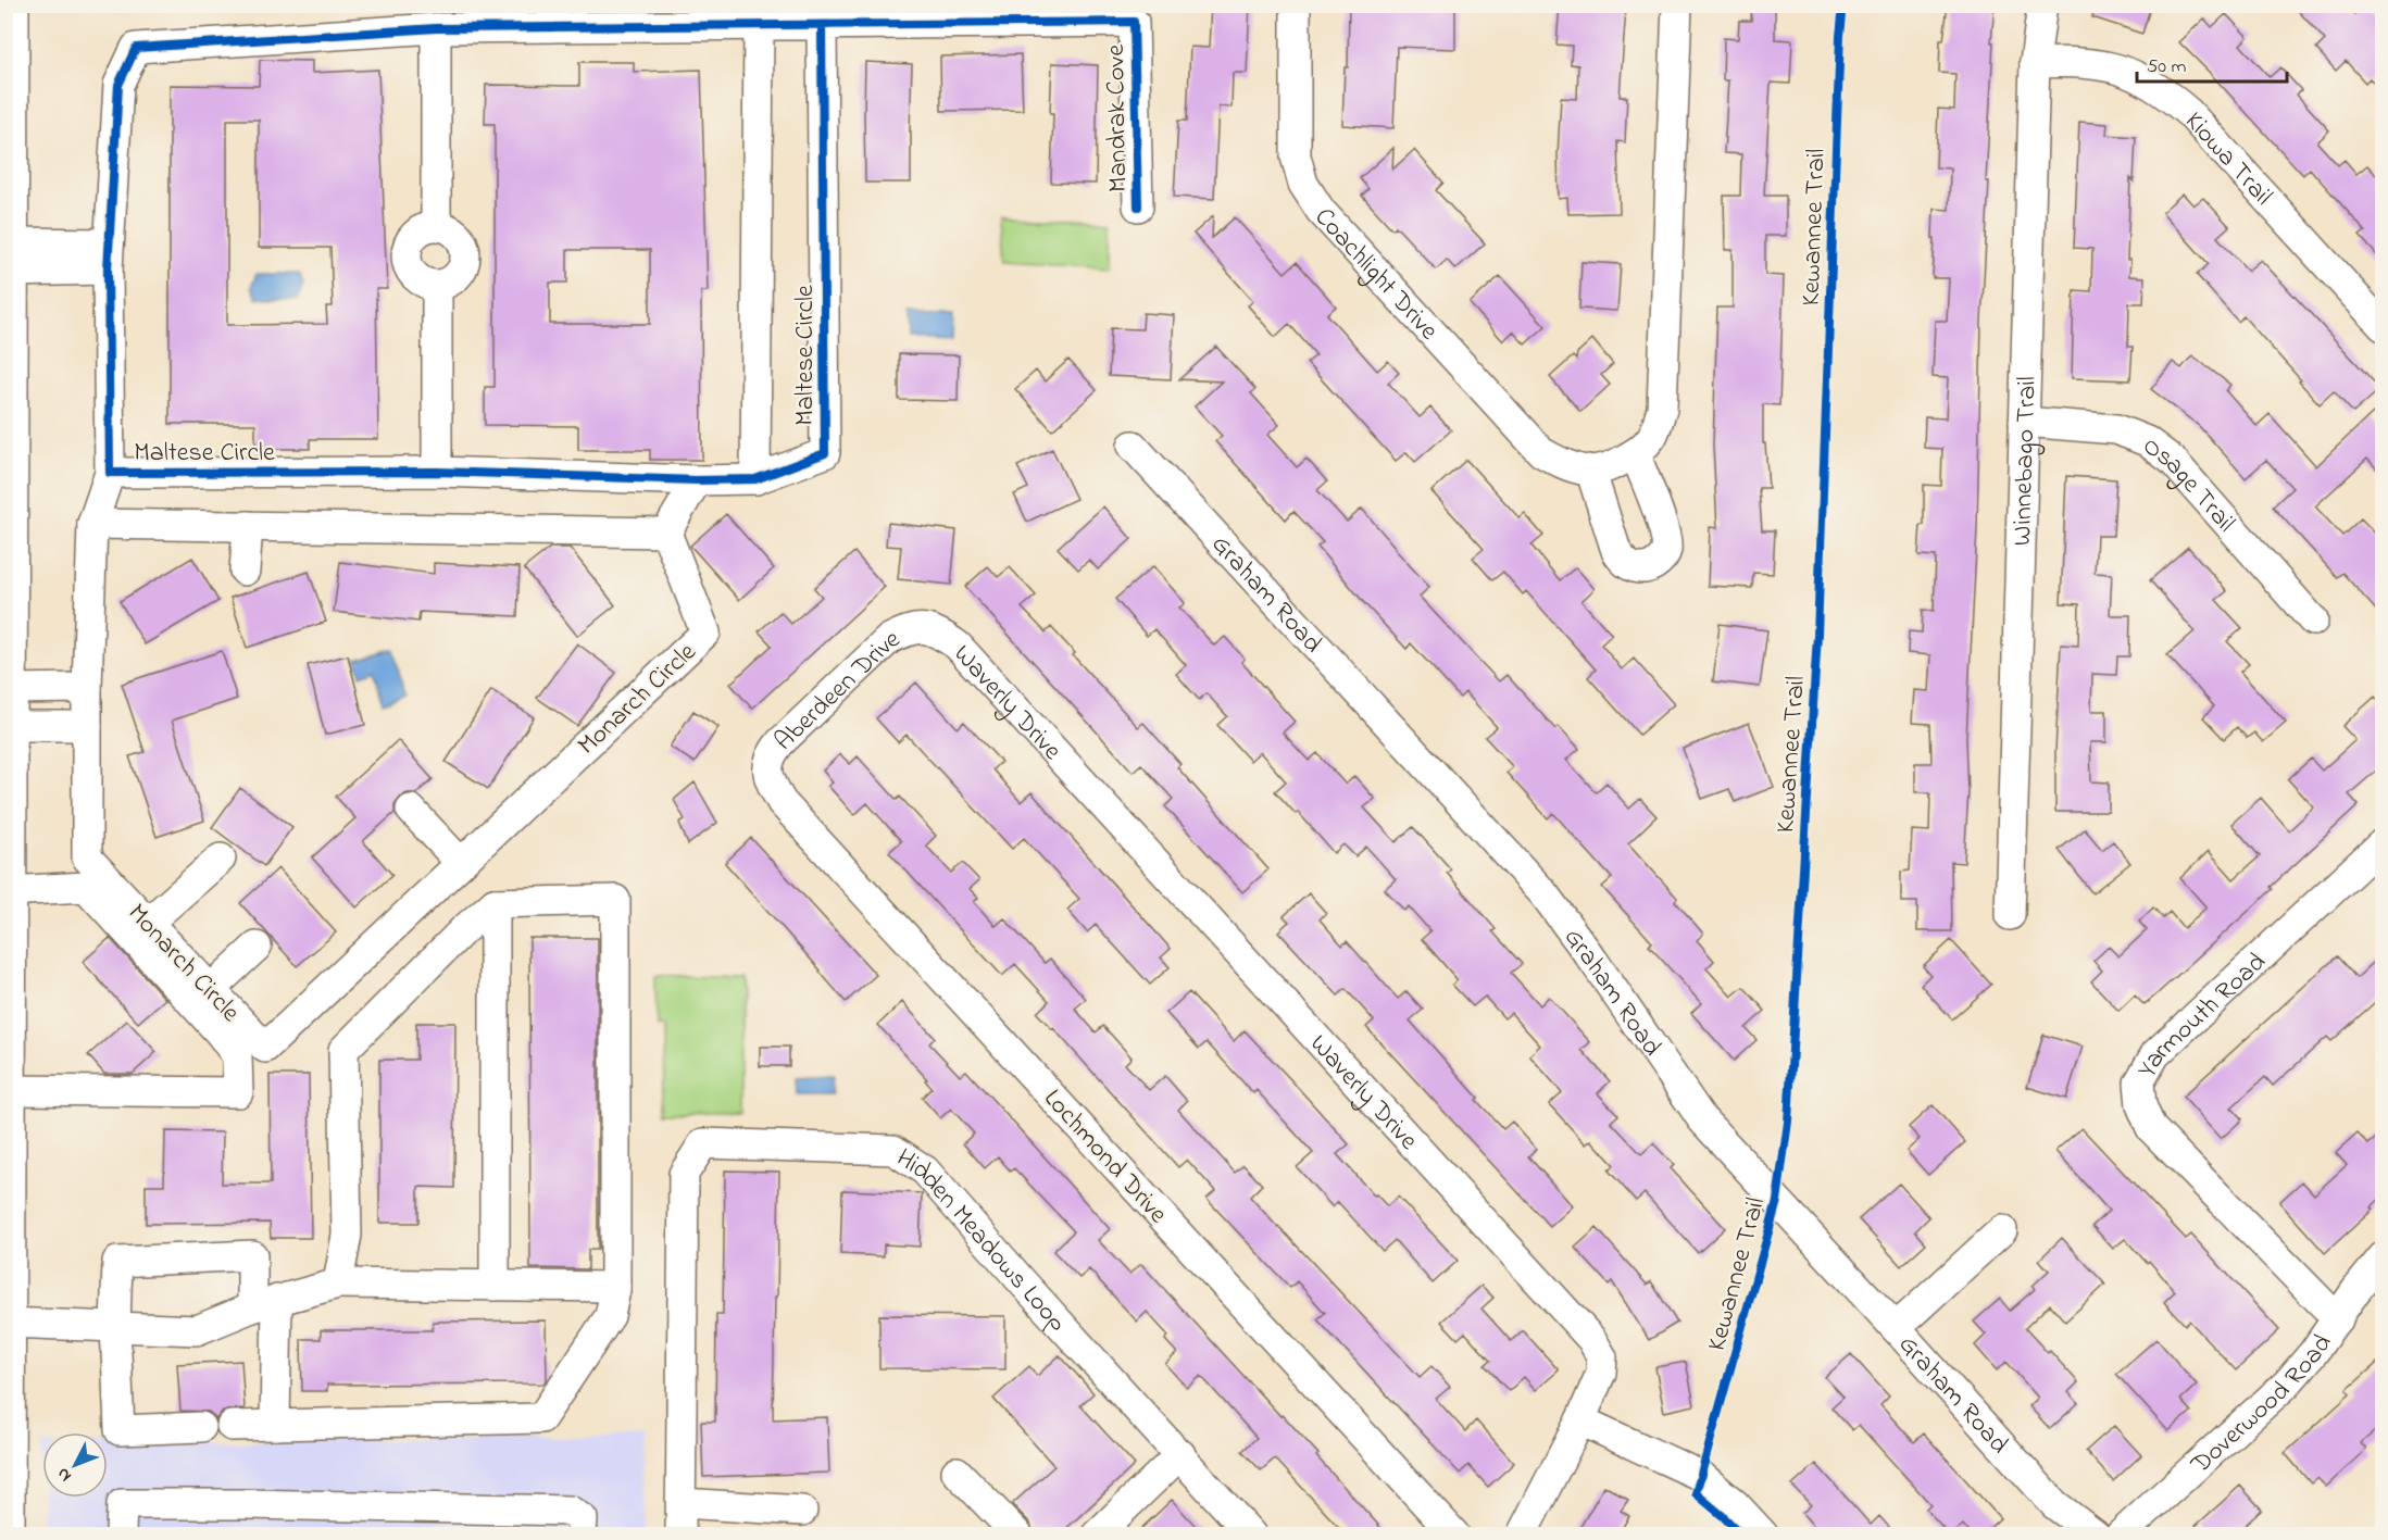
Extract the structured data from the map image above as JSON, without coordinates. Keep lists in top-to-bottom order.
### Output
{
  "streets": {
    "street": [
      "Mandrak Cove",
      "Kiowa Trail",
      "Coachlight Drive",
      "Maltese Circle",
      "Winnebago Trail",
      "Osage Trail",
      "Graham Road",
      "Aberdeen Drive",
      "Monarch Circle",
      "Waverly Drive",
      "Yarmouth Road",
      "Lochmond Drive",
      "Hidden Meadows Loop",
      "Doverwood Road"
    ],
    "cycle path": ["Kewannee Trail"]
  },
  "crossings": [
    ["Mandrak Cove", "Maltese Circle"],
    ["Kiowa Trail", "Winnebago Trail"],
    ["Maltese Circle", "Monarch Circle"],
    ["Winnebago Trail", "Osage Trail"],
    ["Aberdeen Drive", "Waverly Drive"],
    ["Aberdeen Drive", "Lochmond Drive"],
    ["Yarmouth Road", "Doverwood Road"]
  ],
  "scale_bar": "50 m",
  "north": "bottom left"
}
